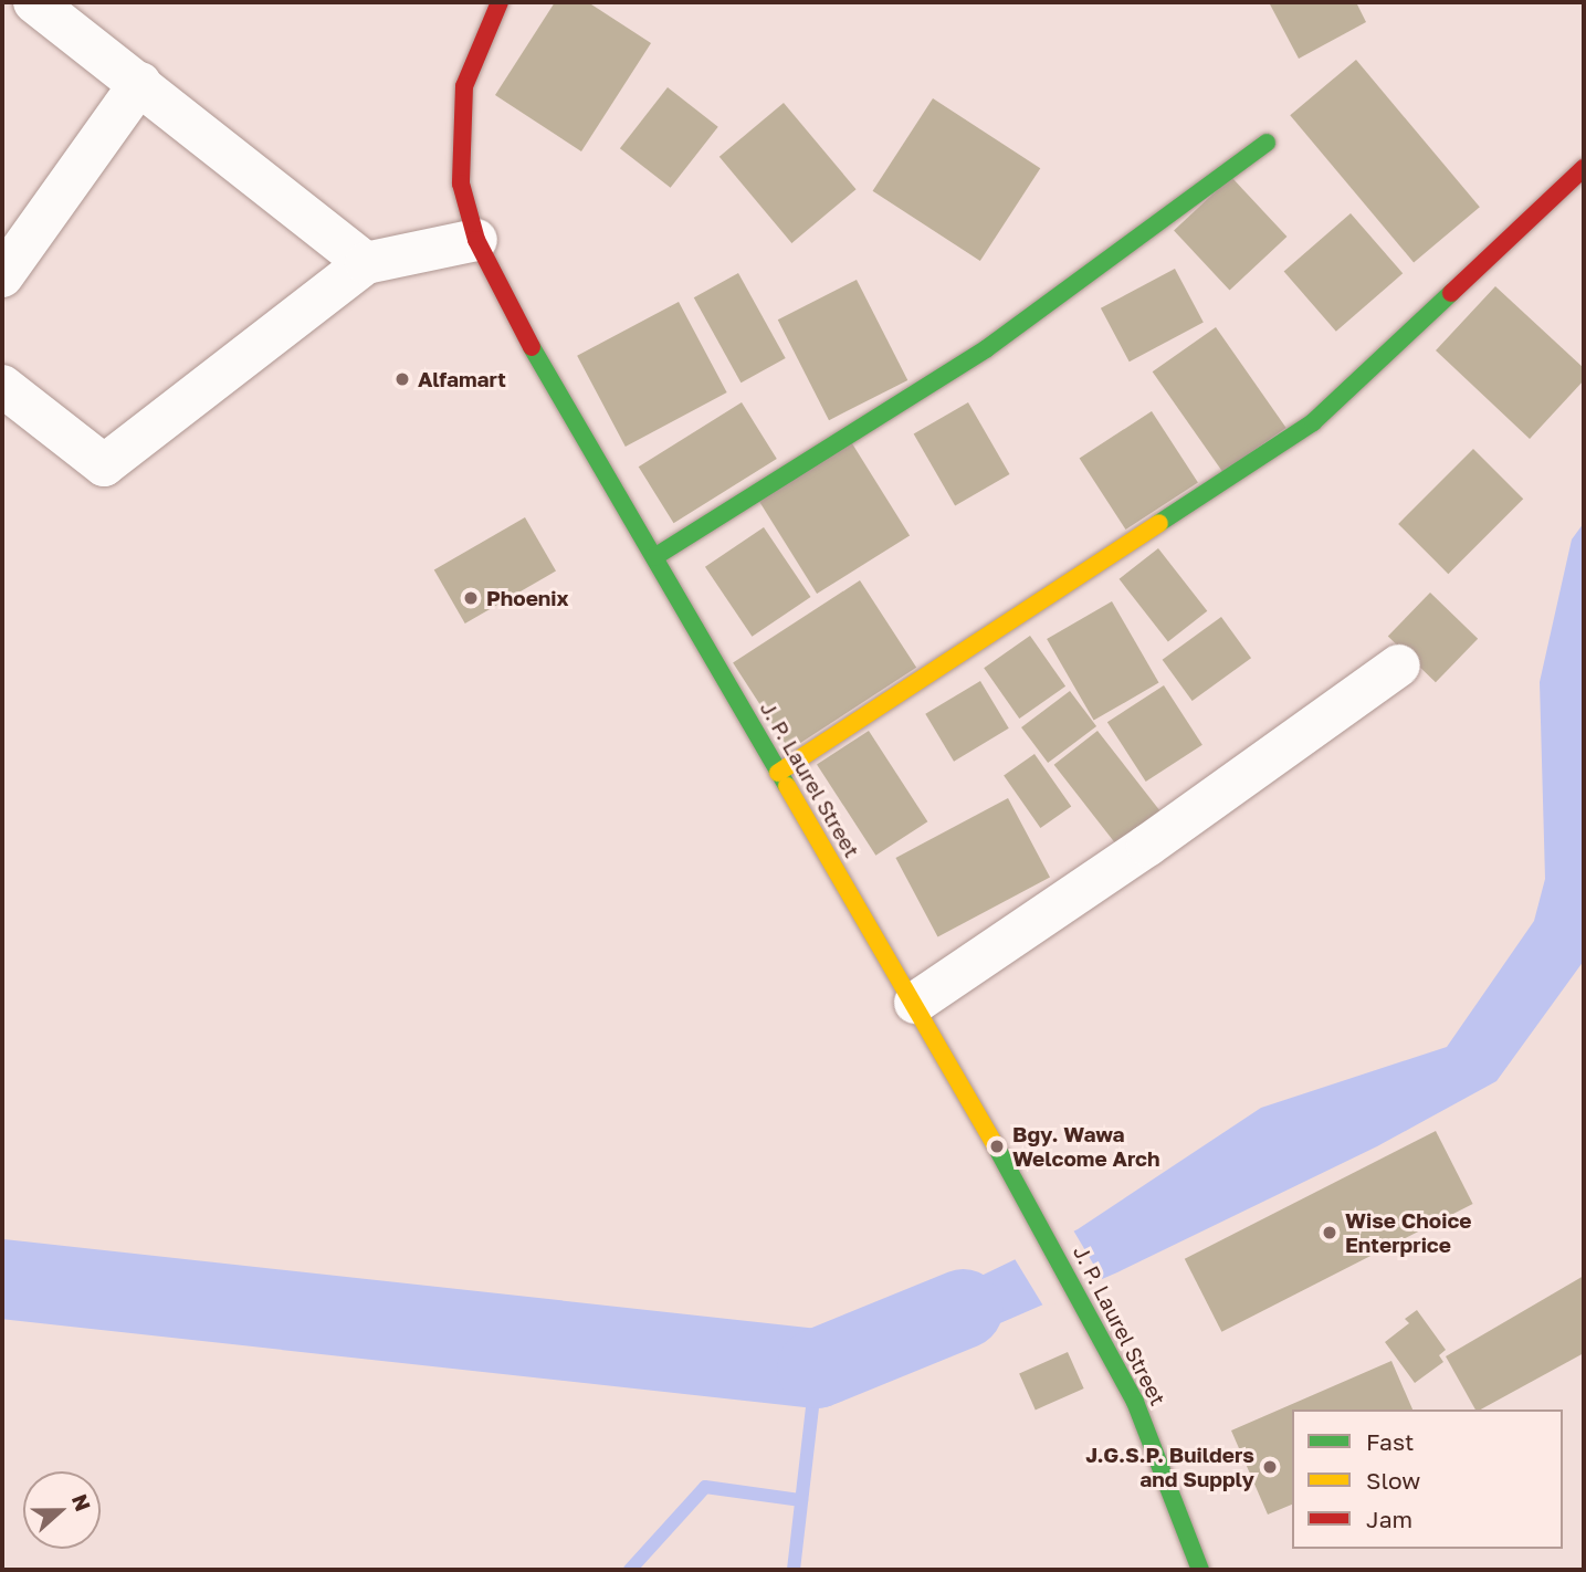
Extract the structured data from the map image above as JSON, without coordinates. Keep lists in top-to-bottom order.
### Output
{
  "streets": {
    "main road": ["J. P. Laurel Street"]
  },
  "places": [
    "Alfamart",
    "Phoenix",
    "Bgy. Wawa Welcome Arch",
    "Wise Choice Enterprice",
    "J.G.S.P. Builders and Supply"
  ],
  "legend": ["Fast", "Slow", "Jam"],
  "north": "right"
}
